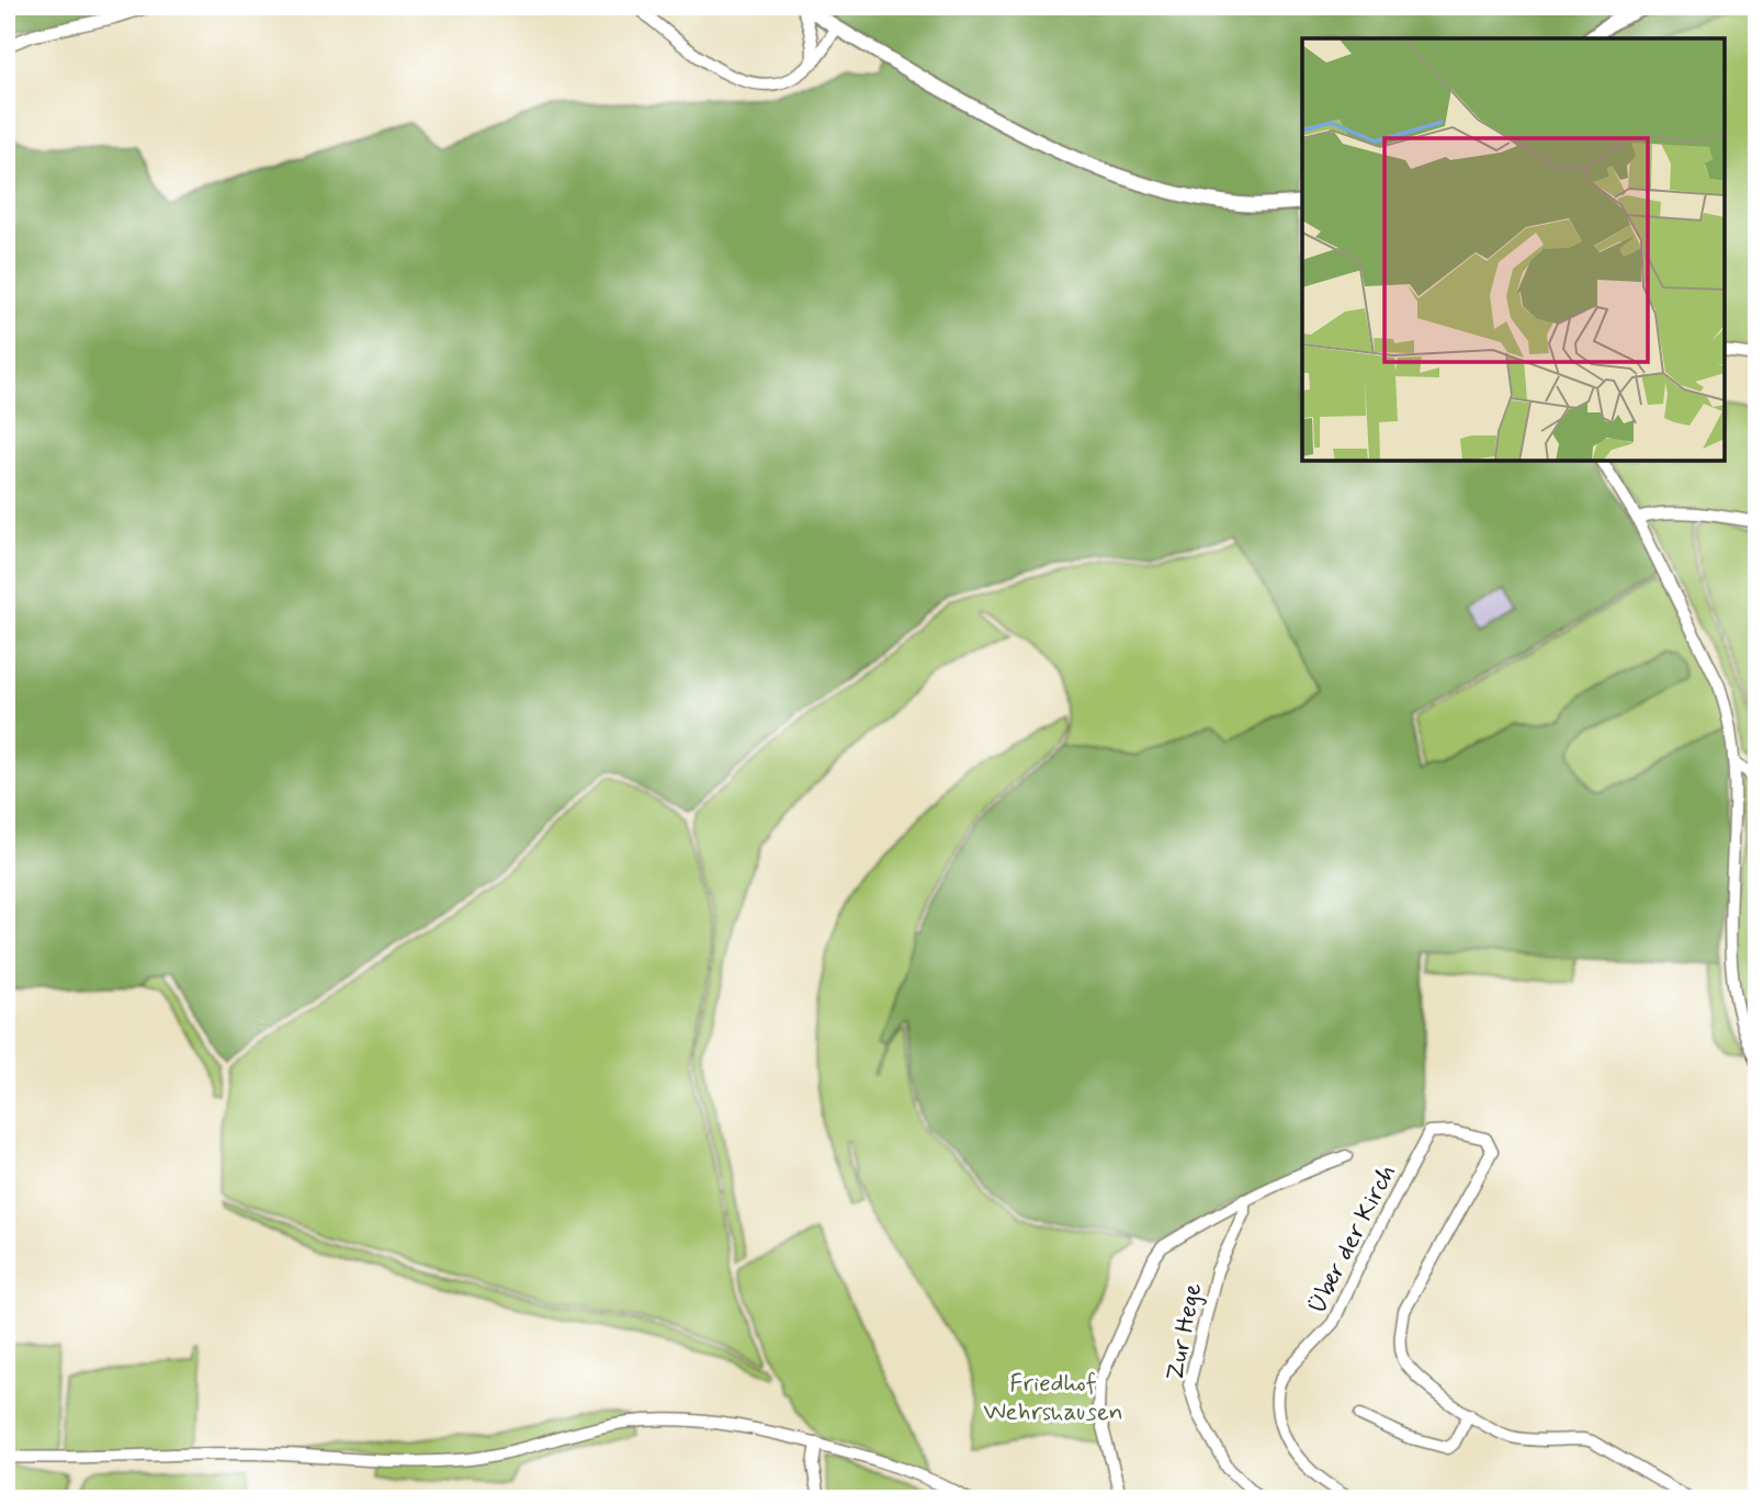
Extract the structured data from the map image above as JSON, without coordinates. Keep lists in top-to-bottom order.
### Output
{
  "streets": {
    "street": ["Über der Kirch", "Zur Hege"]
  },
  "parks": ["Friedhof Wehrshausen"]
}
